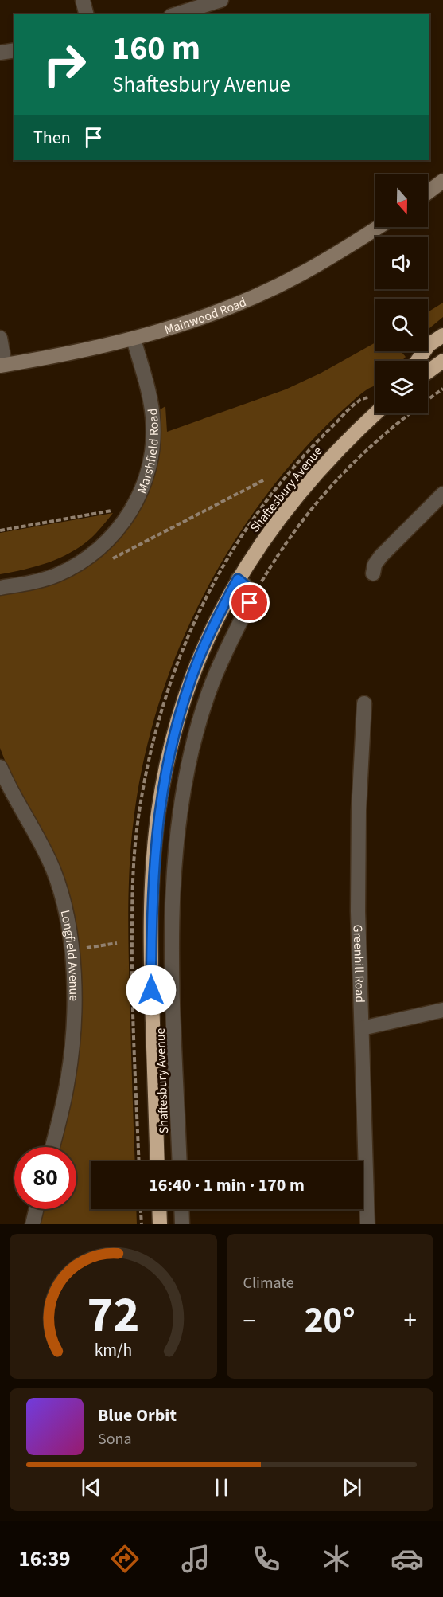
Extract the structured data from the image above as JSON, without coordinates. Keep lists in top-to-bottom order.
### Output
{
  "streets": {
    "highway": ["Shaftesbury Avenue"],
    "street": [
      "Mainwood Road",
      "Marshfield Road",
      "Longfield Avenue",
      "Greenhill Road"
    ]
  },
  "crossings": [
    ["Mainwood Road", "Marshfield Road"]
  ],
  "north": "bottom",
  "page": {
    "turn": ["160 m", "Shaftesbury Avenue"],
    "then": "Then",
    "limit": "80",
    "trip": "16:40 · 1 min · 170 m",
    "tile": "Climate",
    "heat": ["−", "20°", "+"],
    "song": ["Blue Orbit", "Sona"],
    "tabs": "16:39",
    "gauge": ["72", "km/h"]
  }
}
